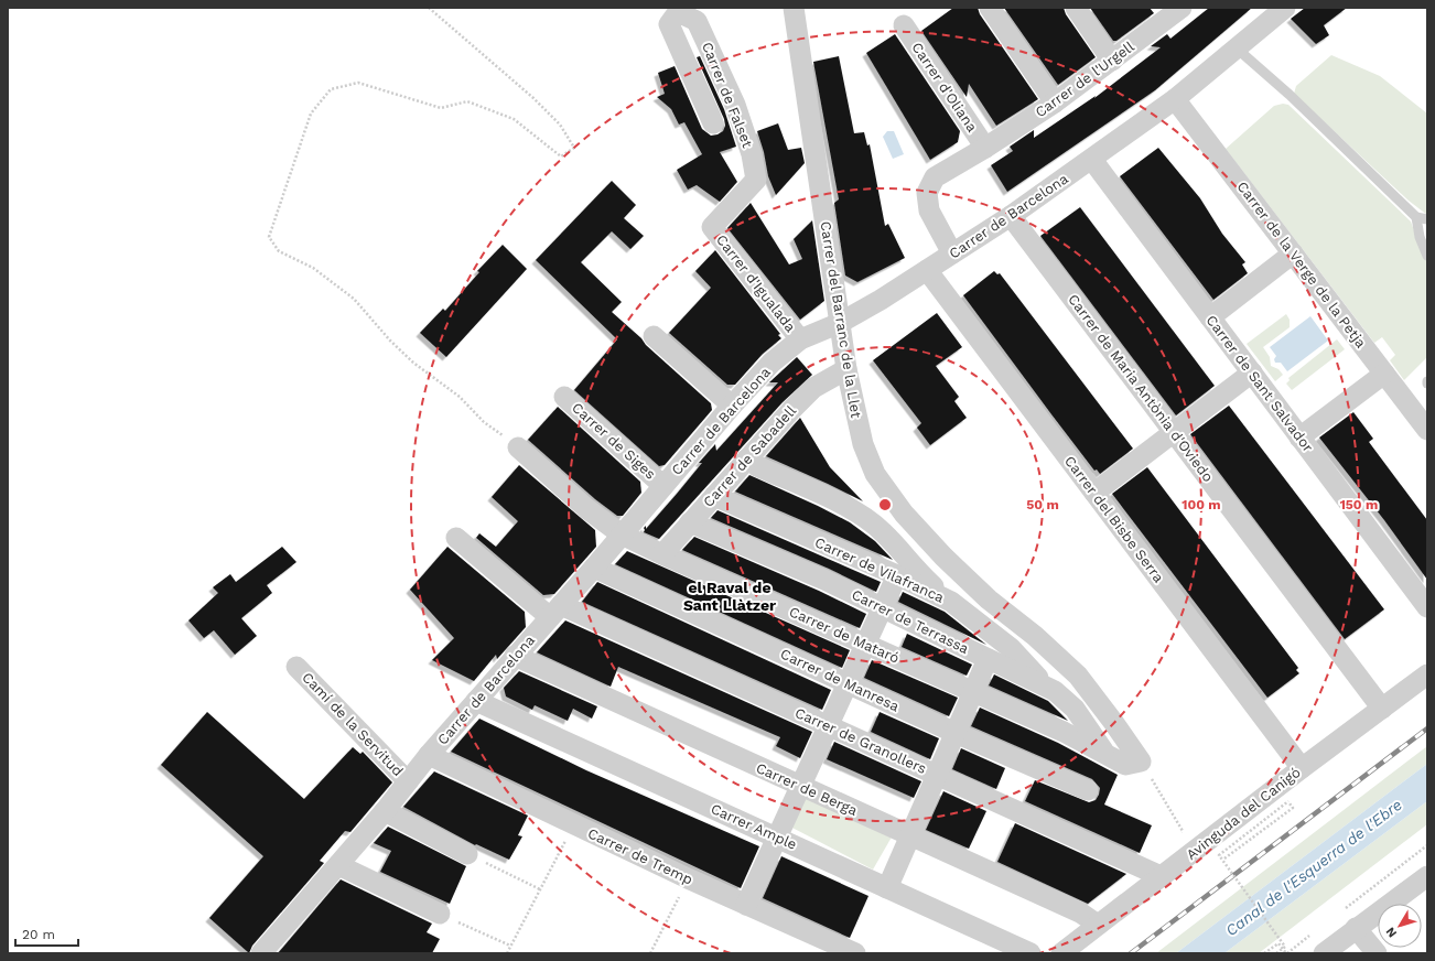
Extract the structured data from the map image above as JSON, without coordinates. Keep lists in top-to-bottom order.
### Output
{
  "streets": {
    "street": [
      "Carrer de l'Urgell",
      "Carrer d'Oliana",
      "Carrer de Falset",
      "Carrer de Barcelona",
      "Carrer de la Verge de la Petja",
      "Carrer d'Igualada",
      "Carrer del Barranc de la Llet",
      "Carrer de Sant Salvador",
      "Carrer de Maria Antònia d'Oviedo",
      "Carrer de Siges",
      "Carrer de Sabadell",
      "Carrer del Bisbe Serra",
      "Carrer de Vilafranca",
      "Carrer de Terrassa",
      "Carrer de Mataró",
      "Carrer de Manresa",
      "Camí de la Servitud",
      "Carrer de Granollers",
      "Carrer de Berga",
      "Avinguda del Canigó",
      "Carrer Ample",
      "Carrer de Tremp"
    ]
  },
  "crossings": [
    ["Carrer de l'Urgell", "Carrer d'Oliana"],
    ["Carrer de l'Urgell", "Carrer de Barcelona"],
    ["Carrer de Falset", "Carrer d'Igualada"],
    ["Carrer de Barcelona", "Carrer de la Verge de la Petja"],
    ["Carrer de Barcelona", "Carrer d'Igualada"],
    ["Carrer de Barcelona", "Carrer del Barranc de la Llet"],
    ["Carrer de Barcelona", "Carrer de Sant Salvador"],
    ["Carrer de Barcelona", "Carrer de Maria Antònia d'Oviedo"],
    ["Carrer de Barcelona", "Carrer de Siges"],
    ["Carrer de Barcelona", "Carrer del Bisbe Serra"],
    ["Carrer de Barcelona", "Carrer de Mataró"],
    ["Carrer de Barcelona", "Carrer de Manresa"],
    ["Carrer de Barcelona", "Camí de la Servitud"],
    ["Carrer de Barcelona", "Carrer de Granollers"],
    ["Carrer de Barcelona", "Carrer de Berga"],
    ["Carrer de Barcelona", "Carrer Ample"],
    ["Carrer de Barcelona", "Carrer de Tremp"],
    ["Carrer del Barranc de la Llet", "Carrer de Sabadell"],
    ["Carrer del Barranc de la Llet", "Carrer de Mataró"],
    ["Carrer de Maria Antònia d'Oviedo", "Avinguda del Canigó"],
    ["Carrer de Sabadell", "Carrer de Vilafranca"],
    ["Carrer de Sabadell", "Carrer de Terrassa"],
    ["Carrer de Sabadell", "Carrer de Mataró"],
    ["Carrer del Bisbe Serra", "Avinguda del Canigó"],
    ["Carrer de Vilafranca", "Carrer de Terrassa"],
    ["Carrer de Terrassa", "Carrer de Mataró"],
    ["Carrer de Granollers", "Avinguda del Canigó"],
    ["Carrer de Berga", "Avinguda del Canigó"]
  ],
  "districts": ["el Raval de Sant Llàtzer"],
  "water": ["Canal de l'Esquerra de l'Ebre"],
  "scale_bar": "20 m",
  "north": "bottom left",
  "rings": ["50 m", "100 m", "150 m"]
}
